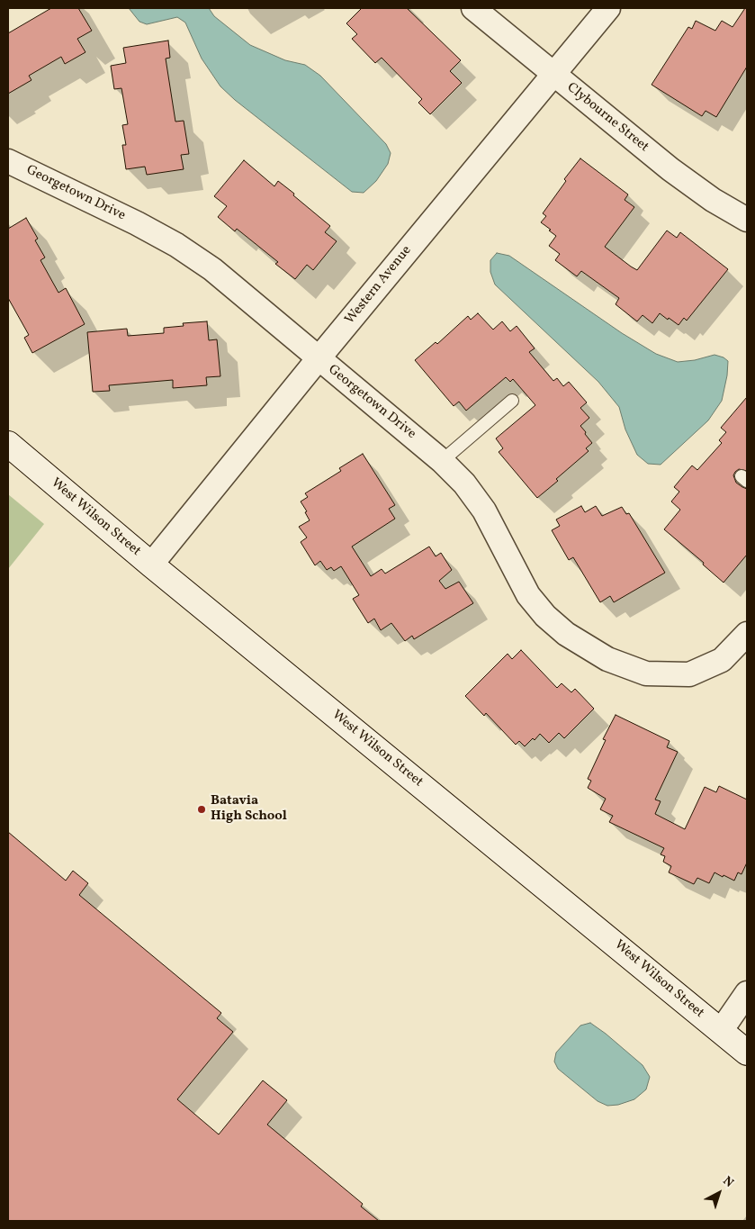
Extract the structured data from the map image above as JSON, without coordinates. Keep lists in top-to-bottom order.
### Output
{
  "streets": {
    "main road": ["West Wilson Street"],
    "street": ["Clybourne Street", "Georgetown Drive", "Western Avenue"]
  },
  "crossings": [
    ["Clybourne Street", "Western Avenue"],
    ["Georgetown Drive", "Western Avenue"],
    ["Western Avenue", "West Wilson Street"]
  ],
  "places": ["Batavia High School"],
  "north": "top right"
}
